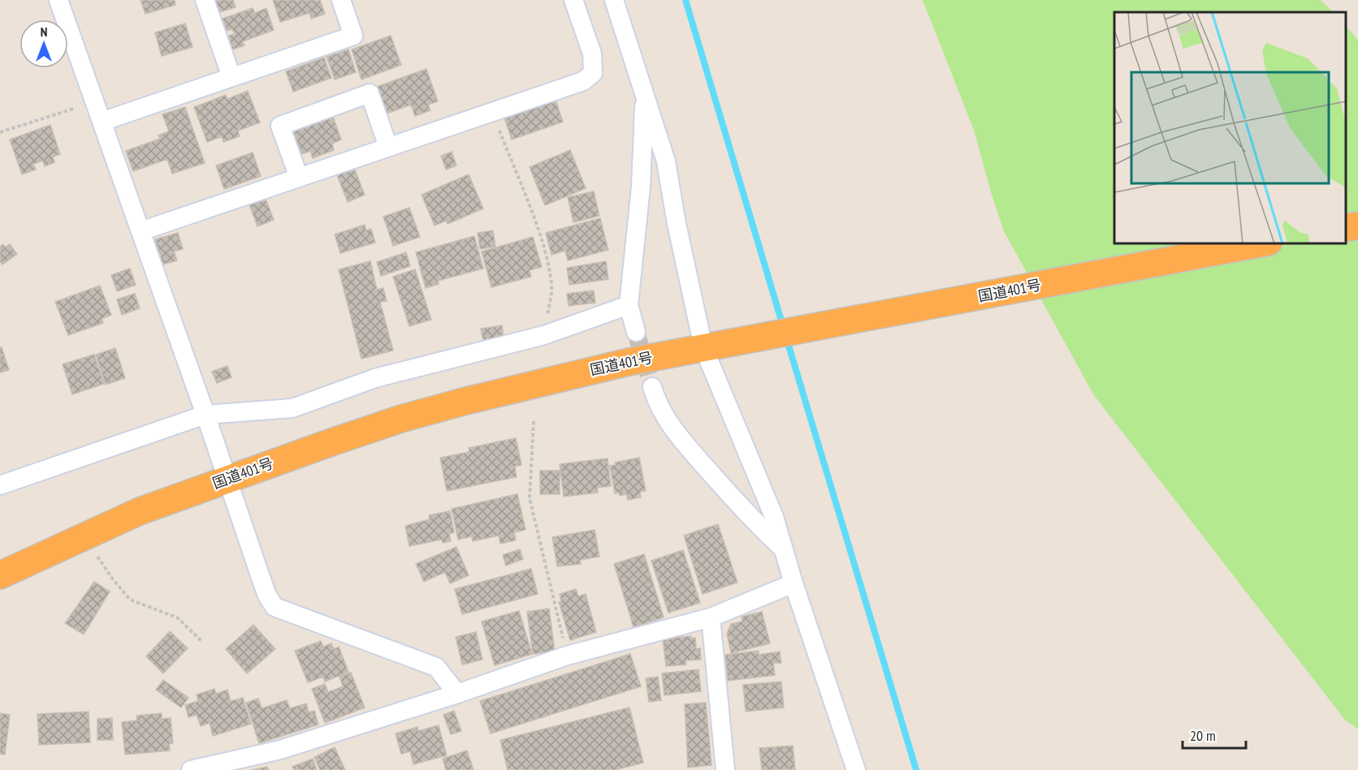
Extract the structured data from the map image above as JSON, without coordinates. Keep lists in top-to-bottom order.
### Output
{
  "streets": {
    "highway": ["国道401号"]
  },
  "scale_bar": "20 m",
  "north": "top"
}
